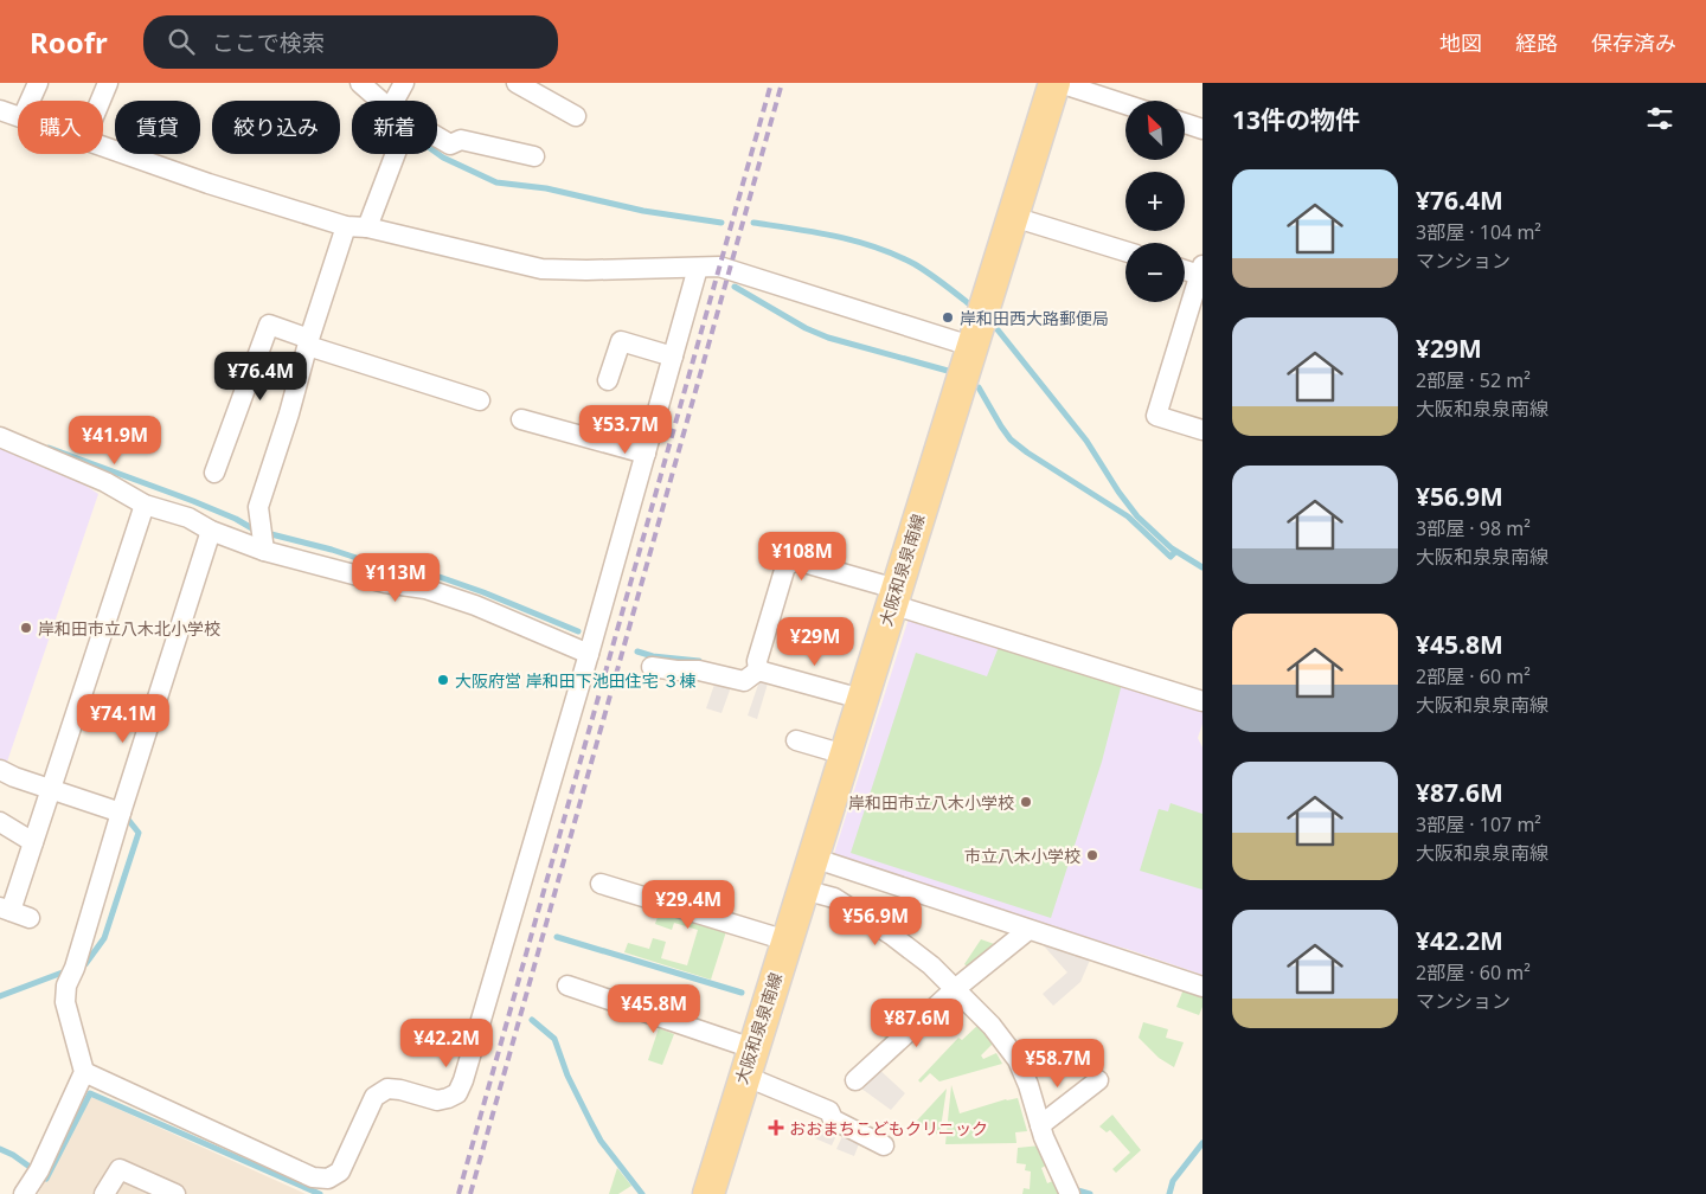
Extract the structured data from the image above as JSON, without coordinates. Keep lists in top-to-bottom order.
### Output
{
  "streets": {
    "main road": ["大阪和泉泉南線"]
  },
  "places": {
    "other": [
      "岸和田西大路郵便局",
      "岸和田市立八木北小学校",
      "大阪府営 岸和田下池田住宅 ３棟",
      "岸和田市立八木小学校",
      "市立八木小学校"
    ],
    "health": ["おおまちこどもクリニック"]
  },
  "north": "top left",
  "page": {
    "header": "Roofr",
    "search": "ここで検索",
    "nav": ["地図", "経路", "保存済み"],
    "heading": "13件の物件",
    "map_buttons": ["+", "−"],
    "chip": [
      "購入",
      "賃貸",
      "絞り込み",
      "新着"
    ],
    "list": [
      {
        "name": "¥76.4M",
        "note": "3部屋 · 104 m² · マンション"
      },
      {
        "name": "¥29M",
        "note": "2部屋 · 52 m² · 大阪和泉泉南線"
      },
      {
        "name": "¥56.9M",
        "note": "3部屋 · 98 m² · 大阪和泉泉南線"
      },
      {
        "name": "¥45.8M",
        "note": "2部屋 · 60 m² · 大阪和泉泉南線"
      },
      {
        "name": "¥87.6M",
        "note": "3部屋 · 107 m² · 大阪和泉泉南線"
      },
      {
        "name": "¥42.2M",
        "note": "2部屋 · 60 m² · マンション"
      }
    ],
    "price": [
      "¥76.4M",
      "¥53.7M",
      "¥41.9M",
      "¥108M",
      "¥113M",
      "¥29M",
      "¥74.1M",
      "¥29.4M",
      "¥56.9M",
      "¥45.8M",
      "¥87.6M",
      "¥42.2M",
      "¥58.7M"
    ]
  }
}
